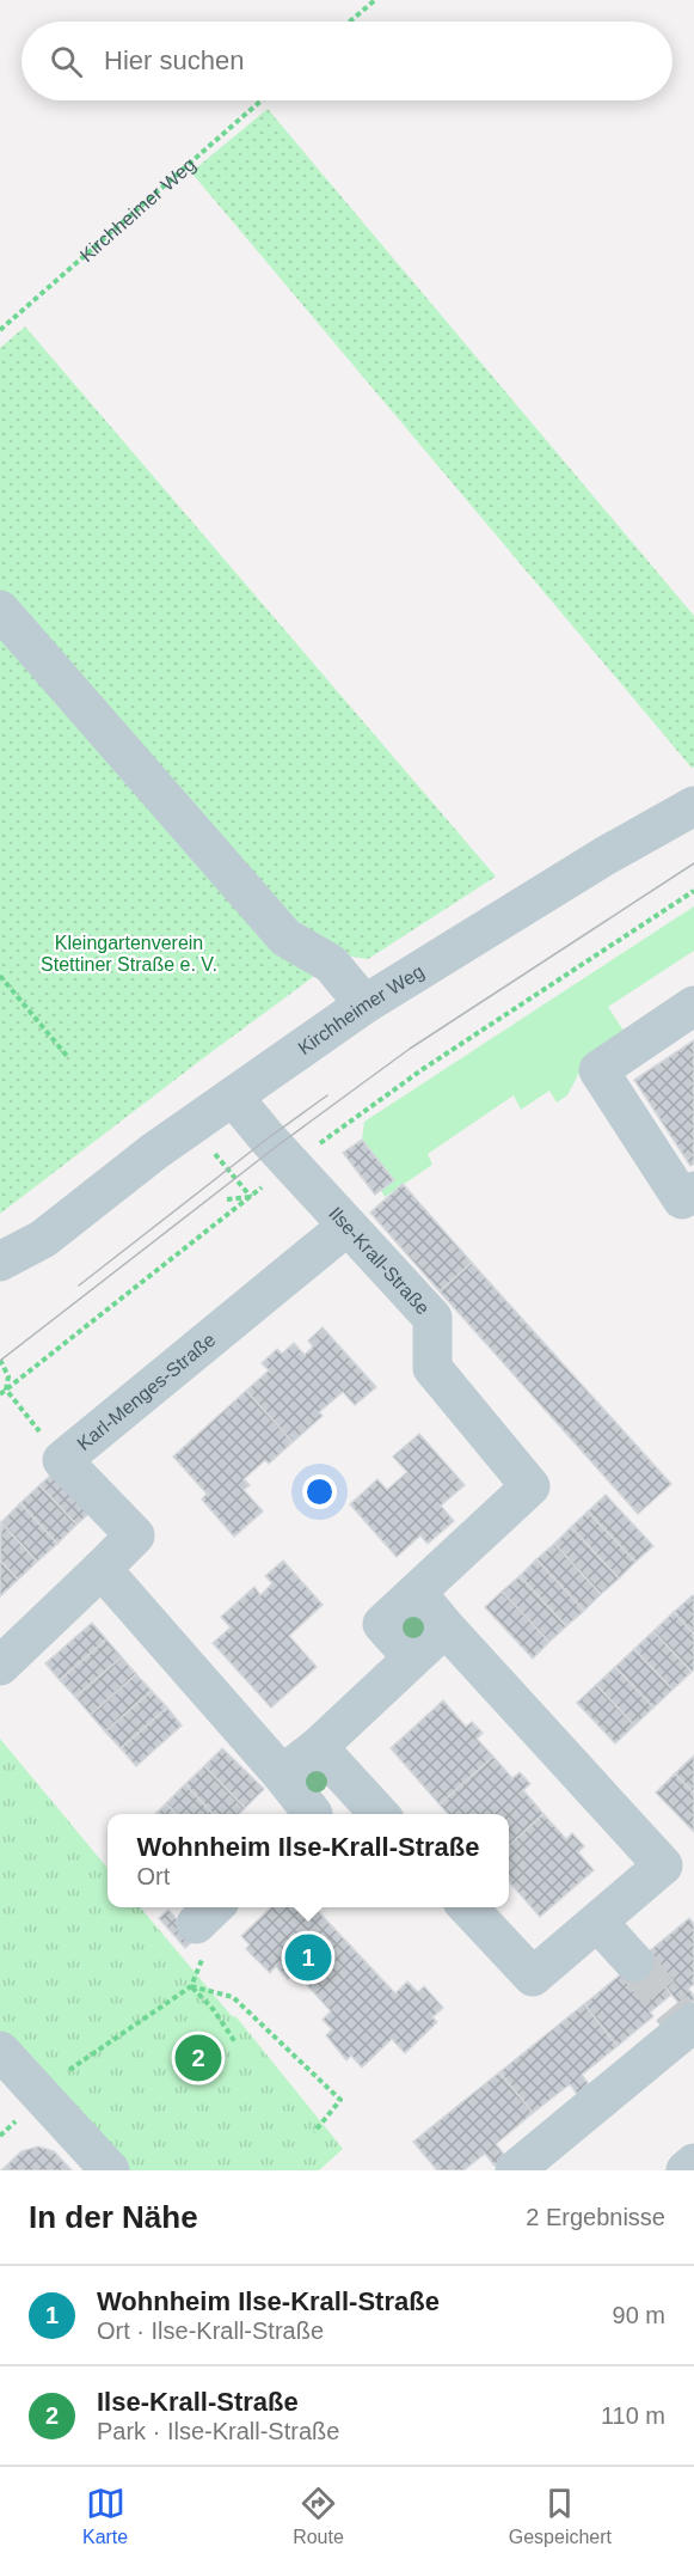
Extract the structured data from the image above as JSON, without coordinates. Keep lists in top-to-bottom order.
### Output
{
  "streets": {
    "street": ["Kirchheimer Weg", "Ilse-Krall-Straße", "Karl-Menges-Straße"]
  },
  "crossings": [
    ["Kirchheimer Weg", "Ilse-Krall-Straße"],
    ["Ilse-Krall-Straße", "Karl-Menges-Straße"]
  ],
  "parks": ["Kleingartenverein Stettiner Straße e. V."],
  "page": {
    "search": "Hier suchen",
    "popup": ["Wohnheim Ilse-Krall-Straße", "Ort"],
    "pins": ["1", "2"],
    "heading": ["In der Nähe", "2 Ergebnisse"],
    "list": [
      {
        "mark": "1",
        "name": "Wohnheim Ilse-Krall-Straße",
        "note": "Ort · Ilse-Krall-Straße",
        "value": "90 m"
      },
      {
        "mark": "2",
        "name": "Ilse-Krall-Straße",
        "note": "Park · Ilse-Krall-Straße",
        "value": "110 m"
      }
    ],
    "nav": ["Karte", "Route", "Gespeichert"]
  }
}
